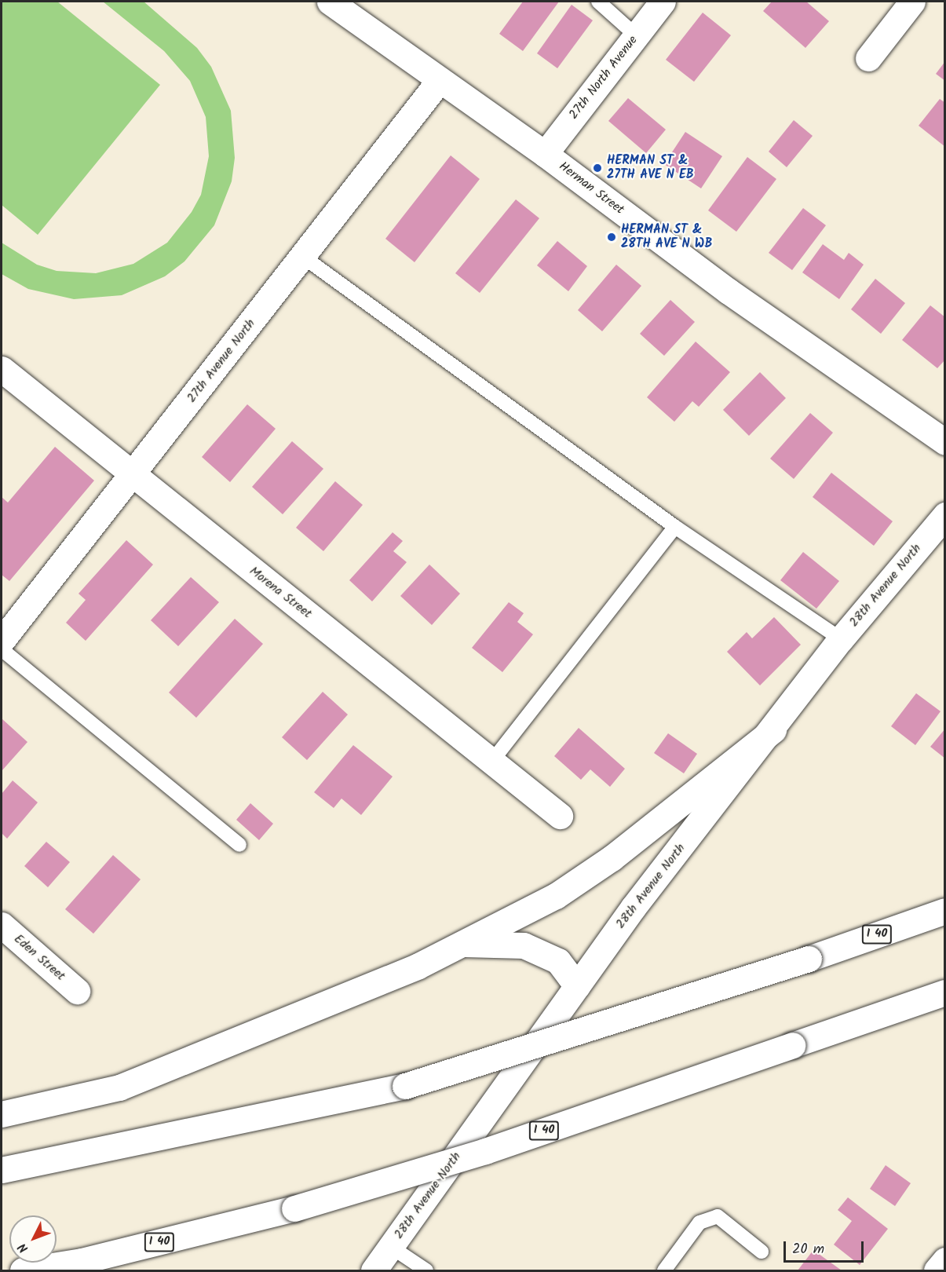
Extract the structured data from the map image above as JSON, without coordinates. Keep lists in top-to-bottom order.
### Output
{
  "streets": {
    "main road": [
      "27th North Avenue",
      "Herman Street",
      "27th Avenue North",
      "28th Avenue North",
      "Morena Street",
      "I 40",
      "Eden Street"
    ]
  },
  "crossings": [
    ["27th North Avenue", "Herman Street"],
    ["Herman Street", "27th Avenue North"],
    ["27th Avenue North", "Morena Street"]
  ],
  "places": ["HERMAN ST & 27TH AVE N EB", "HERMAN ST & 28TH AVE N WB"],
  "scale_bar": "20 m",
  "north": "bottom left"
}
